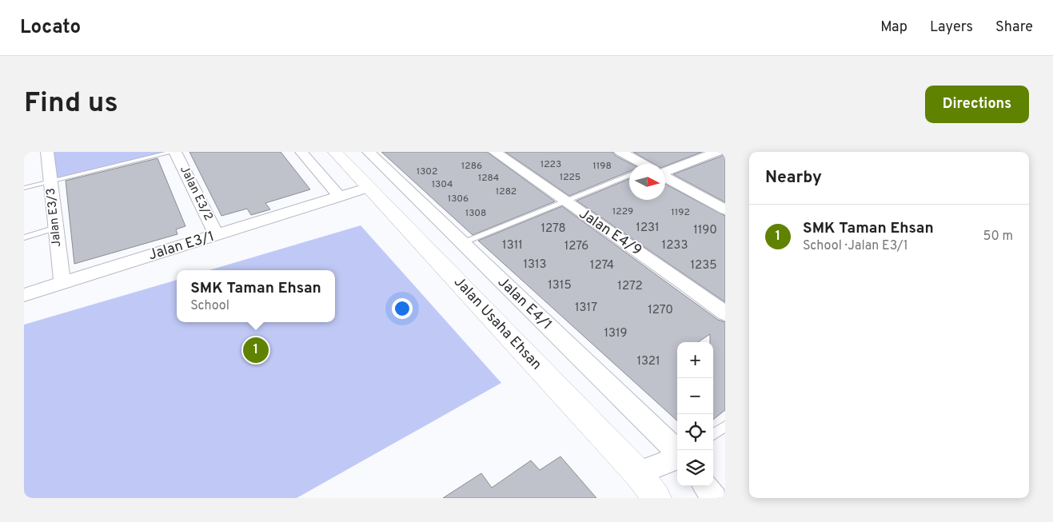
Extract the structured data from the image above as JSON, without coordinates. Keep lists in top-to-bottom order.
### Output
{
  "streets": {
    "street": [
      "Jalan E3/2",
      "Jalan E3/3",
      "Jalan E4/9",
      "Jalan E3/1",
      "Jalan E4/1",
      "Jalan Usaha Ehsan"
    ]
  },
  "crossings": [
    ["Jalan E3/2", "Jalan E3/1"],
    ["Jalan E3/3", "Jalan E3/1"],
    ["Jalan E3/1", "Jalan Usaha Ehsan"],
    ["Jalan E4/1", "Jalan Usaha Ehsan"]
  ],
  "house_numbers": [
    "1223",
    "1286",
    "1198",
    "1302",
    "1225",
    "1284",
    "1304",
    "1282",
    "1306",
    "1229",
    "1192",
    "1308",
    "1231",
    "1278",
    "1190",
    "1311",
    "1233",
    "1276",
    "1313",
    "1274",
    "1235",
    "1315",
    "1272",
    "1317",
    "1270",
    "1319",
    "1321"
  ],
  "north": "right",
  "page": {
    "header": "Locato",
    "nav": ["Map", "Layers", "Share"],
    "buttons": "Directions",
    "title": "Find us",
    "heading": "Nearby",
    "list": [
      {
        "mark": "1",
        "name": "SMK Taman Ehsan",
        "note": "School · Jalan E3/1",
        "value": "50 m"
      }
    ],
    "popup": ["SMK Taman Ehsan", "School"],
    "pins": "1",
    "map_buttons": ["+", "−"]
  }
}
